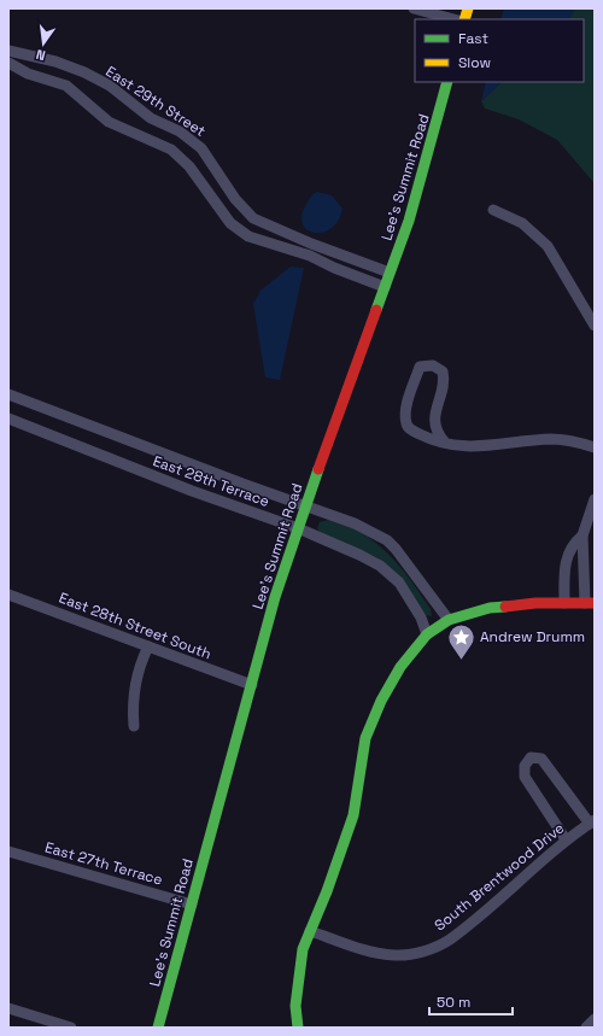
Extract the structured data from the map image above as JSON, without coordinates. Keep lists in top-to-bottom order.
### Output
{
  "streets": {
    "main road": ["Lee's Summit Road"],
    "street": [
      "East 29th Street",
      "East 28th Terrace",
      "East 28th Street South",
      "East 27th Terrace",
      "South Brentwood Drive"
    ]
  },
  "crossings": [
    ["East 29th Street", "Lee's Summit Road"],
    ["Lee's Summit Road", "East 28th Terrace"],
    ["Lee's Summit Road", "East 28th Street South"],
    ["Lee's Summit Road", "East 27th Terrace"]
  ],
  "places": {
    "place": ["Andrew Drumm"]
  },
  "legend": ["Fast", "Slow"],
  "scale_bar": "50 m",
  "north": "bottom"
}
